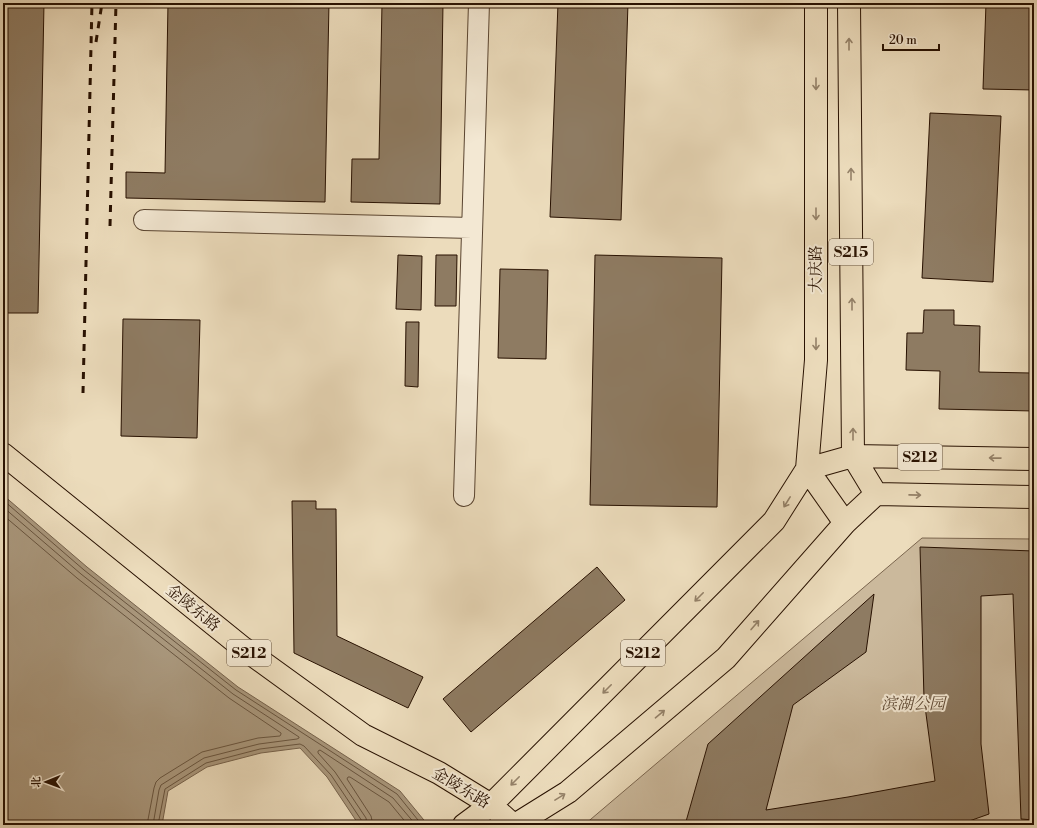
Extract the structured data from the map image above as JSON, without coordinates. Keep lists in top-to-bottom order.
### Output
{
  "streets": {
    "main road": [
      "S215",
      "大庆路",
      "S212",
      "金陵东路"
    ]
  },
  "crossings": [
    ["S215", "S212"],
    ["大庆路", "S212"],
    ["S212", "金陵东路"]
  ],
  "parks": ["滨湖公园"],
  "scale_bar": "20 m",
  "north": "left"
}
